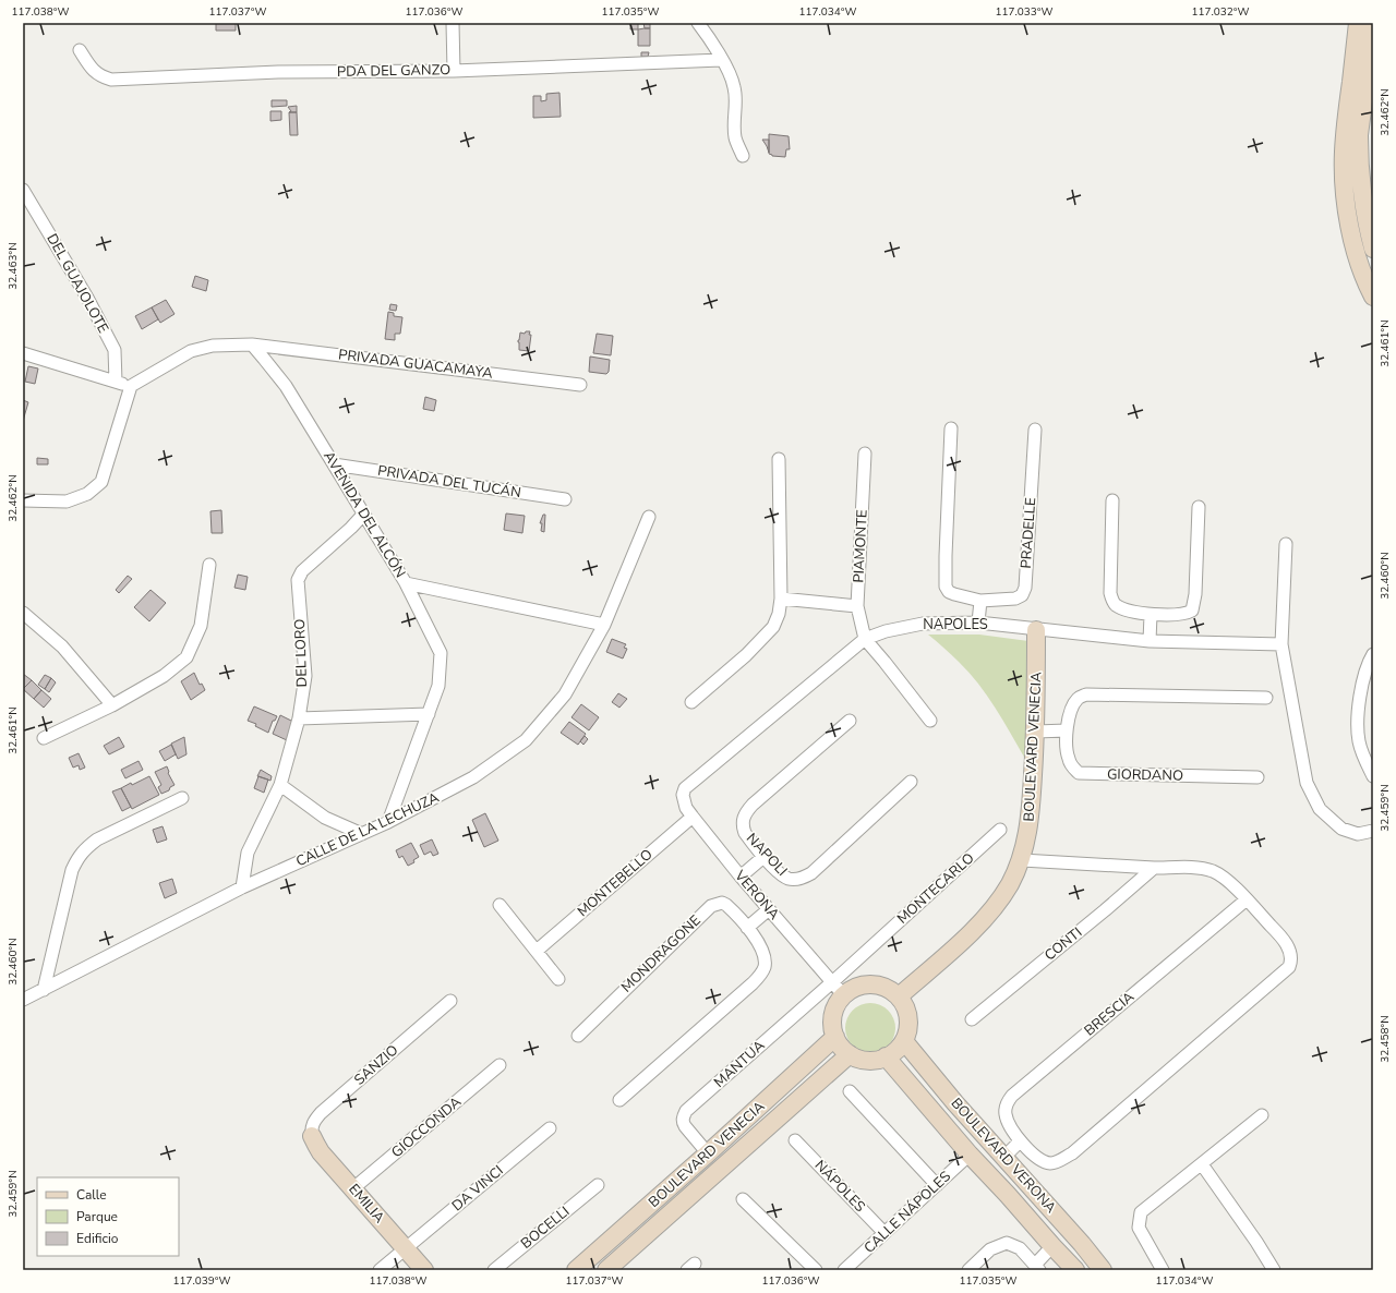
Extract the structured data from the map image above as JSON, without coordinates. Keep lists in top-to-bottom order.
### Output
{
  "streets": {
    "street": [
      "PDA DEL GANZO",
      "DEL GUAJOLOTE",
      "PRIVADA GUACAMAYA",
      "PRIVADA DEL TUCÁN",
      "AVENIDA DEL ALCÓN",
      "PRADELLE",
      "PIAMONTE",
      "NAPOLES",
      "DEL LORO",
      "BOULEVARD VENECIA",
      "GIORDANO",
      "CALLE DE LA LECHUZA",
      "NAPOLI",
      "MONTEBELLO",
      "MONTECARLO",
      "VERONA",
      "CONTI",
      "MONDRAGONE",
      "BRESCIA",
      "MANTUA",
      "SANZIO",
      "GIOCCONDA",
      "BOULEVARD VERONA",
      "NÁPOLES",
      "DA VINCI",
      "EMILIA",
      "CALLE NÁPOLES",
      "BOCELLI"
    ]
  },
  "crossings": [
    ["PRIVADA GUACAMAYA", "AVENIDA DEL ALCÓN"],
    ["PRIVADA DEL TUCÁN", "AVENIDA DEL ALCÓN"],
    ["AVENIDA DEL ALCÓN", "DEL LORO"],
    ["AVENIDA DEL ALCÓN", "CALLE DE LA LECHUZA"],
    ["PIAMONTE", "NAPOLES"],
    ["NAPOLES", "BOULEVARD VENECIA"],
    ["NAPOLES", "VERONA"],
    ["DEL LORO", "CALLE DE LA LECHUZA"],
    ["BOULEVARD VENECIA", "VERONA"],
    ["BOULEVARD VENECIA", "MANTUA"],
    ["BOULEVARD VENECIA", "BOULEVARD VERONA"],
    ["MONTEBELLO", "VERONA"],
    ["MONTECARLO", "VERONA"],
    ["MONTECARLO", "MANTUA"],
    ["VERONA", "MANTUA"],
    ["VERONA", "BOULEVARD VERONA"],
    ["SANZIO", "EMILIA"],
    ["GIOCCONDA", "EMILIA"],
    ["BOULEVARD VERONA", "CALLE NÁPOLES"],
    ["NÁPOLES", "CALLE NÁPOLES"],
    ["DA VINCI", "EMILIA"]
  ],
  "legend": ["Calle", "Parque", "Edificio"],
  "coordinates": [
    "117.038°W",
    "117.037°W",
    "117.036°W",
    "117.035°W",
    "117.034°W",
    "117.033°W",
    "117.032°W",
    "32.462°N",
    "32.463°N",
    "32.461°N",
    "32.460°N",
    "32.459°N",
    "32.458°N",
    "117.039°W"
  ]
}
